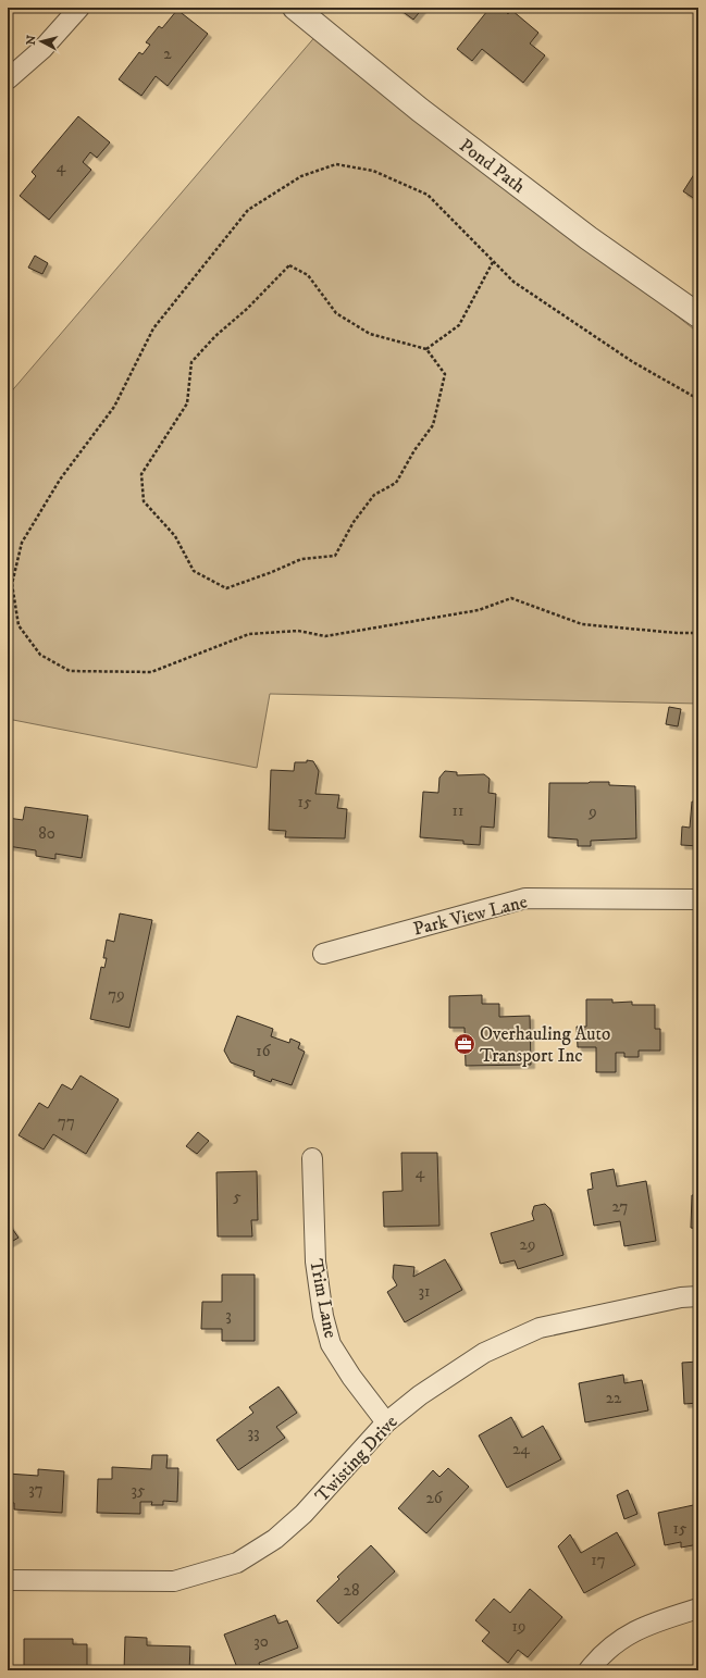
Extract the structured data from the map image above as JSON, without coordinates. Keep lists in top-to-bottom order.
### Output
{
  "streets": {
    "street": [
      "Pond Path",
      "Park View Lane",
      "Trim Lane",
      "Twisting Drive"
    ]
  },
  "crossings": [
    ["Trim Lane", "Twisting Drive"]
  ],
  "places": {
    "office": ["Overhauling Auto Transport Inc"]
  },
  "house_numbers": [
    "2",
    "4",
    "15",
    "11",
    "9",
    "80",
    "79",
    "16",
    "77",
    "4",
    "5",
    "27",
    "29",
    "31",
    "3",
    "22",
    "33",
    "24",
    "37",
    "35",
    "26",
    "15",
    "17",
    "28",
    "19",
    "30"
  ],
  "north": "left"
}
